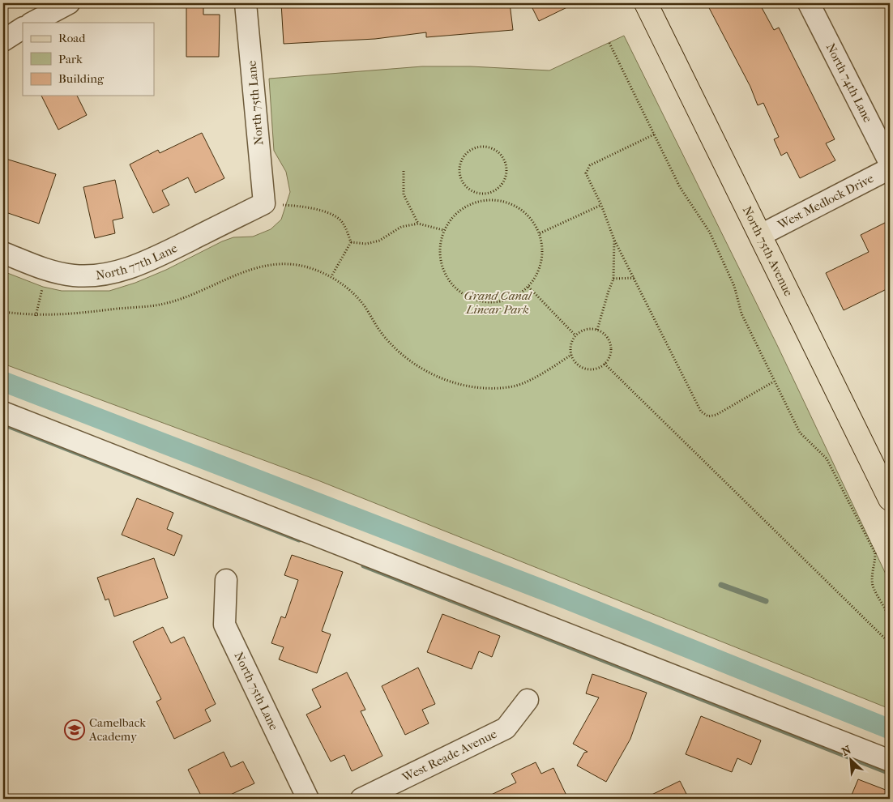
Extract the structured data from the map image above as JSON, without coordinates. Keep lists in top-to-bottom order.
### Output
{
  "streets": {
    "main road": ["North 75th Avenue"],
    "street": [
      "North 74th Lane",
      "North 75th Lane",
      "West Medlock Drive",
      "North 77th Lane",
      "West Reade Avenue"
    ]
  },
  "crossings": [
    ["North 75th Lane", "North 77th Lane"],
    ["West Medlock Drive", "North 75th Avenue"]
  ],
  "parks": ["Grand Canal Linear Park"],
  "places": {
    "school or university": ["Camelback Academy"]
  },
  "legend": ["Road", "Park", "Building"],
  "north": "top left"
}
